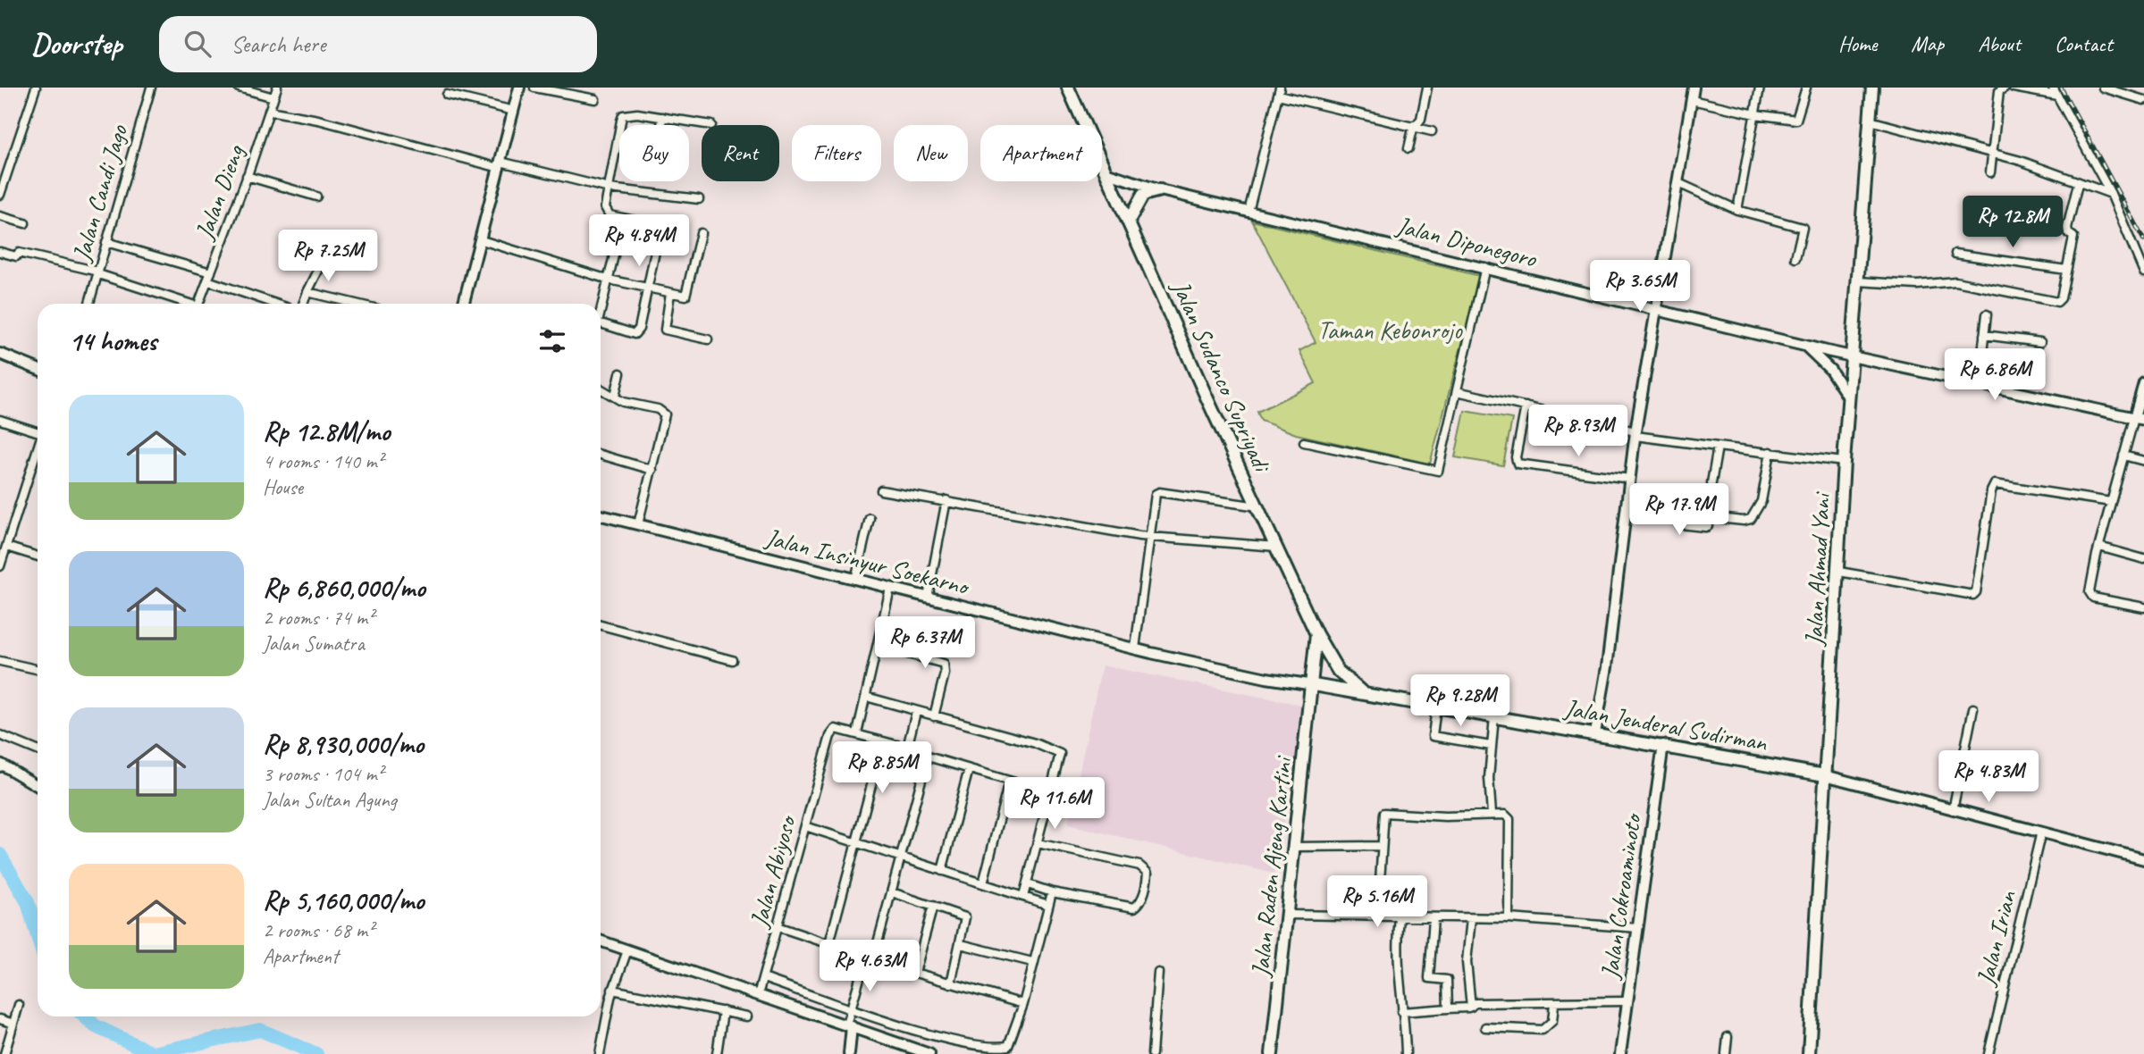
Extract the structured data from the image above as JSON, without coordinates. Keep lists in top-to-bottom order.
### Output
{
  "streets": {
    "main road": [
      "Jalan Diponegoro",
      "Jalan Sudanco Supriyadi",
      "Jalan Insinyur Soekarno",
      "Jalan Ahmad Yani",
      "Jalan Jenderal Sudirman",
      "Jalan Raden Ajeng Kartini",
      "Jalan Cokroaminoto"
    ],
    "street": [
      "Jalan Dieng",
      "Jalan Candi Jago",
      "Jalan Abiyoso",
      "Jalan Irian"
    ]
  },
  "crossings": [
    ["Jalan Diponegoro", "Jalan Sudanco Supriyadi"],
    ["Jalan Diponegoro", "Jalan Ahmad Yani"],
    ["Jalan Sudanco Supriyadi", "Jalan Insinyur Soekarno"],
    ["Jalan Sudanco Supriyadi", "Jalan Jenderal Sudirman"],
    ["Jalan Sudanco Supriyadi", "Jalan Raden Ajeng Kartini"],
    ["Jalan Insinyur Soekarno", "Jalan Jenderal Sudirman"],
    ["Jalan Insinyur Soekarno", "Jalan Raden Ajeng Kartini"],
    ["Jalan Ahmad Yani", "Jalan Jenderal Sudirman"],
    ["Jalan Jenderal Sudirman", "Jalan Raden Ajeng Kartini"],
    ["Jalan Jenderal Sudirman", "Jalan Cokroaminoto"]
  ],
  "parks": ["Taman Kebonrojo"],
  "page": {
    "header": "Doorstep",
    "search": "Search here",
    "nav": [
      "Home",
      "Map",
      "About",
      "Contact"
    ],
    "chip": [
      "Buy",
      "Rent",
      "Filters",
      "New",
      "Apartment"
    ],
    "price": [
      "Rp 12.8M",
      "Rp 4.84M",
      "Rp 7.25M",
      "Rp 3.65M",
      "Rp 6.86M",
      "Rp 8.93M",
      "Rp 17.9M",
      "Rp 6.37M",
      "Rp 9.28M",
      "Rp 8.85M",
      "Rp 4.83M",
      "Rp 11.6M",
      "Rp 5.16M",
      "Rp 4.63M"
    ],
    "heading": "14 homes",
    "list": [
      {
        "name": "Rp 12.8M/mo",
        "note": "4 rooms · 140 m² · House"
      },
      {
        "name": "Rp 6,860,000/mo",
        "note": "2 rooms · 74 m² · Jalan Sumatra"
      },
      {
        "name": "Rp 8,930,000/mo",
        "note": "3 rooms · 104 m² · Jalan Sultan Agung"
      },
      {
        "name": "Rp 5,160,000/mo",
        "note": "2 rooms · 68 m² · Apartment"
      }
    ]
  }
}
